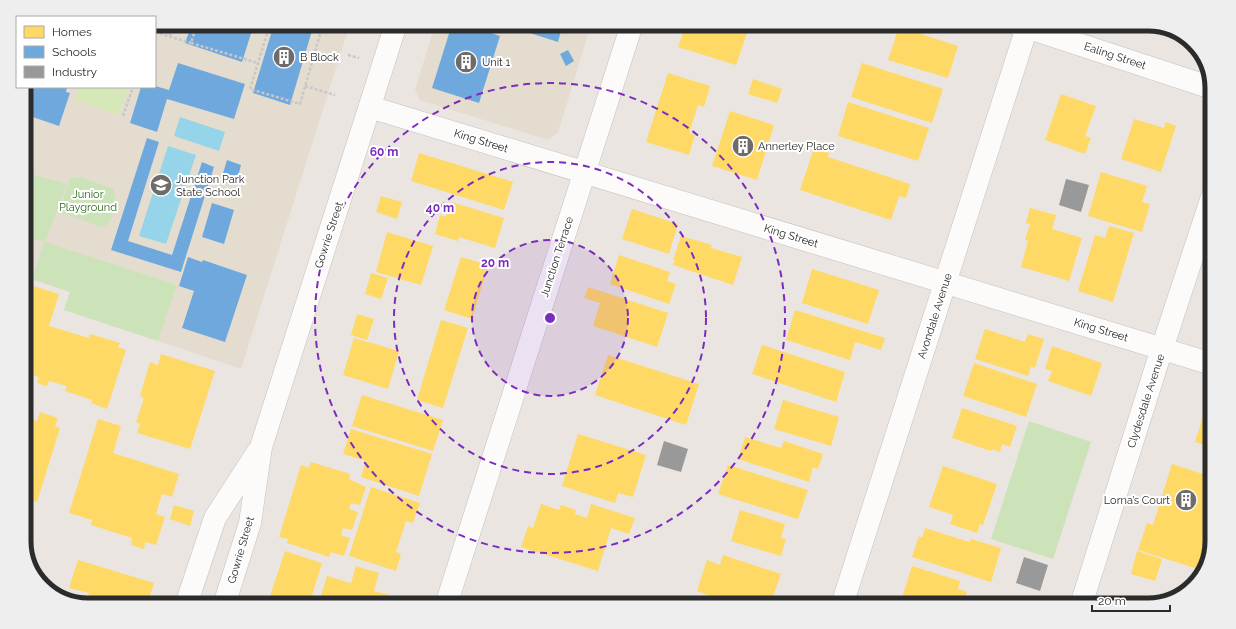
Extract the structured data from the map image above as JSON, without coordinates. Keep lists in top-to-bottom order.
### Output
{
  "streets": {
    "street": [
      "Ealing Street",
      "King Street",
      "Gowrie Street",
      "Junction Terrace",
      "Avondale Avenue",
      "Clydesdale Avenue"
    ]
  },
  "crossings": [
    ["King Street", "Gowrie Street"],
    ["King Street", "Junction Terrace"],
    ["King Street", "Avondale Avenue"],
    ["King Street", "Clydesdale Avenue"]
  ],
  "parks": ["Junior Playground"],
  "places": {
    "building": [
      "B Block",
      "Unit 1",
      "Annerley Place",
      "Lorna’s Court"
    ],
    "school or university": ["Junction Park State School"]
  },
  "legend": ["Homes", "Schools", "Industry"],
  "scale_bar": "20 m",
  "rings": ["60 m", "40 m", "20 m"]
}
